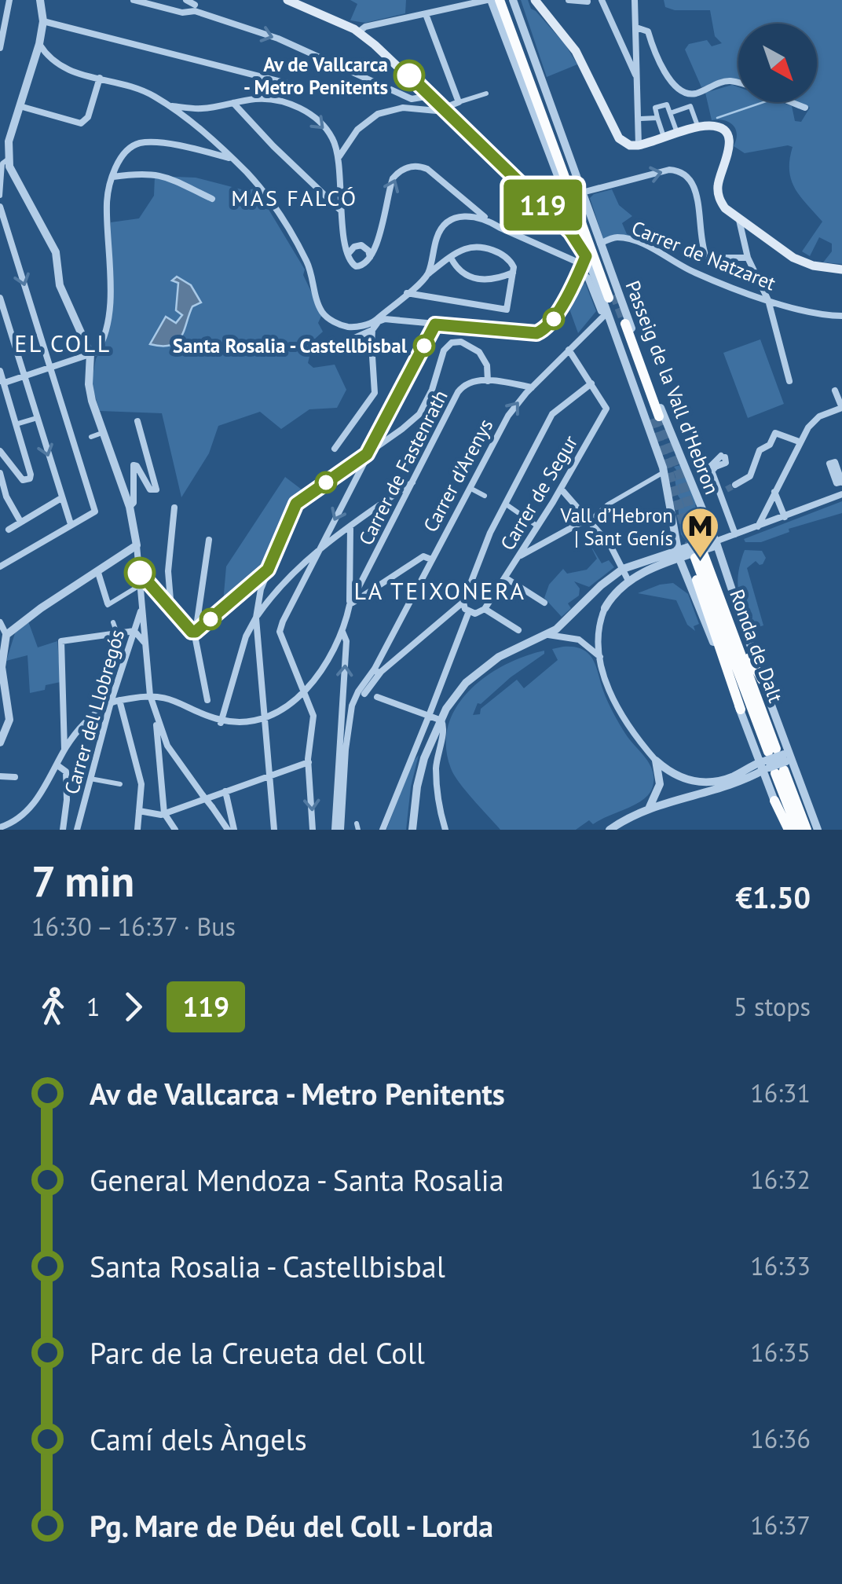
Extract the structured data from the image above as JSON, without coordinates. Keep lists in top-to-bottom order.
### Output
{
  "streets": {
    "highway": ["Ronda de Dalt"],
    "street": [
      "Carrer de Natzaret",
      "Passeig de la Vall d'Hebron",
      "Carrer de Fastenrath",
      "Carrer d'Arenys",
      "Carrer de Segur",
      "Carrer del Llobregós"
    ]
  },
  "crossings": [
    ["Carrer de Natzaret", "Passeig de la Vall d'Hebron"],
    ["Passeig de la Vall d'Hebron", "Carrer d'Arenys"],
    ["Passeig de la Vall d'Hebron", "Ronda de Dalt"],
    ["Carrer de Fastenrath", "Carrer del Llobregós"]
  ],
  "districts": ["MAS FALCÓ", "EL COLL", "LA TEIXONERA"],
  "places": {
    "other": ["Av de Vallcarca - Metro Penitents", "Santa Rosalia - Castellbisbal"],
    "metro station": ["Vall d’Hebron | Sant Genís"]
  },
  "lines": ["bus line 119"],
  "north": "bottom right",
  "page": {
    "on_map": "119",
    "heading": ["7 min", "16:30 – 16:37 · Bus", "€1.50"],
    "legs": ["1", "119", "5 stops"],
    "list": [
      {
        "name": "Av de Vallcarca - Metro Penitents",
        "value": "16:31"
      },
      {
        "name": "General Mendoza - Santa Rosalia",
        "value": "16:32"
      },
      {
        "name": "Santa Rosalia - Castellbisbal",
        "value": "16:33"
      },
      {
        "name": "Parc de la Creueta del Coll",
        "value": "16:35"
      },
      {
        "name": "Camí dels Àngels",
        "value": "16:36"
      },
      {
        "name": "Pg. Mare de Déu del Coll - Lorda",
        "value": "16:37"
      }
    ]
  }
}
